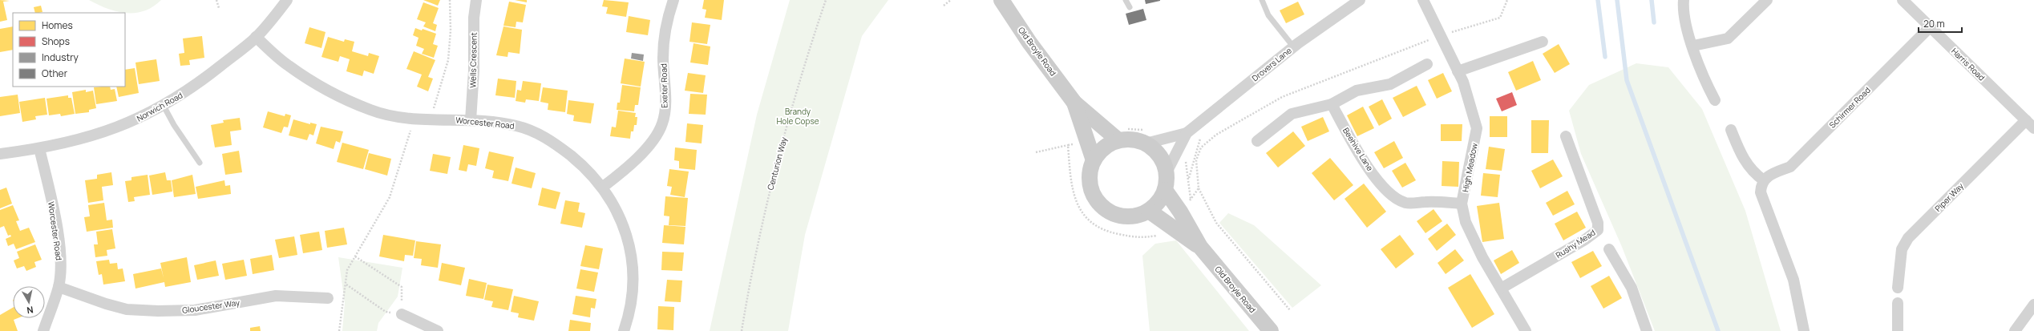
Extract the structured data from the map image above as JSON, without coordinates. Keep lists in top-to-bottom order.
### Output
{
  "streets": {
    "main road": ["Old Broyle Road"],
    "street": [
      "Wells Crescent",
      "Drovers Lane",
      "Harris Road",
      "Exeter Road",
      "Norwich Road",
      "Schirmer Road",
      "Worcester Road",
      "Beehive Lane",
      "High Meadow",
      "Piper Way",
      "Rushy Mead",
      "Gloucester Way"
    ],
    "path": ["Centurion Way"]
  },
  "crossings": [
    ["Old Broyle Road", "Drovers Lane"],
    ["Wells Crescent", "Worcester Road"],
    ["Harris Road", "Schirmer Road"],
    ["Harris Road", "Piper Way"],
    ["Exeter Road", "Worcester Road"],
    ["Norwich Road", "Worcester Road"],
    ["Worcester Road", "Gloucester Way"],
    ["Beehive Lane", "High Meadow"],
    ["High Meadow", "Rushy Mead"]
  ],
  "parks": ["Brandy Hole Copse"],
  "legend": [
    "Homes",
    "Shops",
    "Industry",
    "Other"
  ],
  "scale_bar": "20 m",
  "north": "bottom"
}
